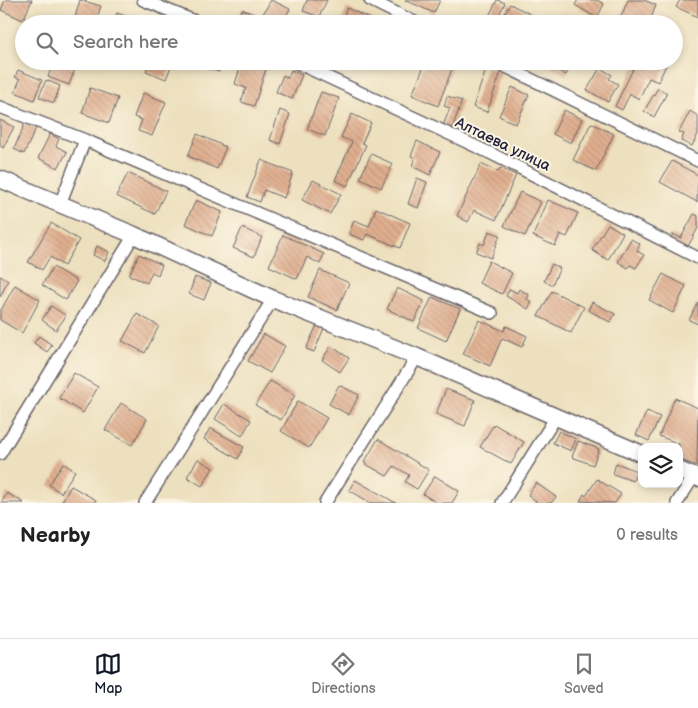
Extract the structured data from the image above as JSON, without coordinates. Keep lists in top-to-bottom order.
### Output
{
  "streets": {
    "street": ["Алтаева улица"]
  },
  "page": {
    "search": "Search here",
    "heading": ["Nearby", "0 results"],
    "nav": ["Map", "Directions", "Saved"]
  }
}
